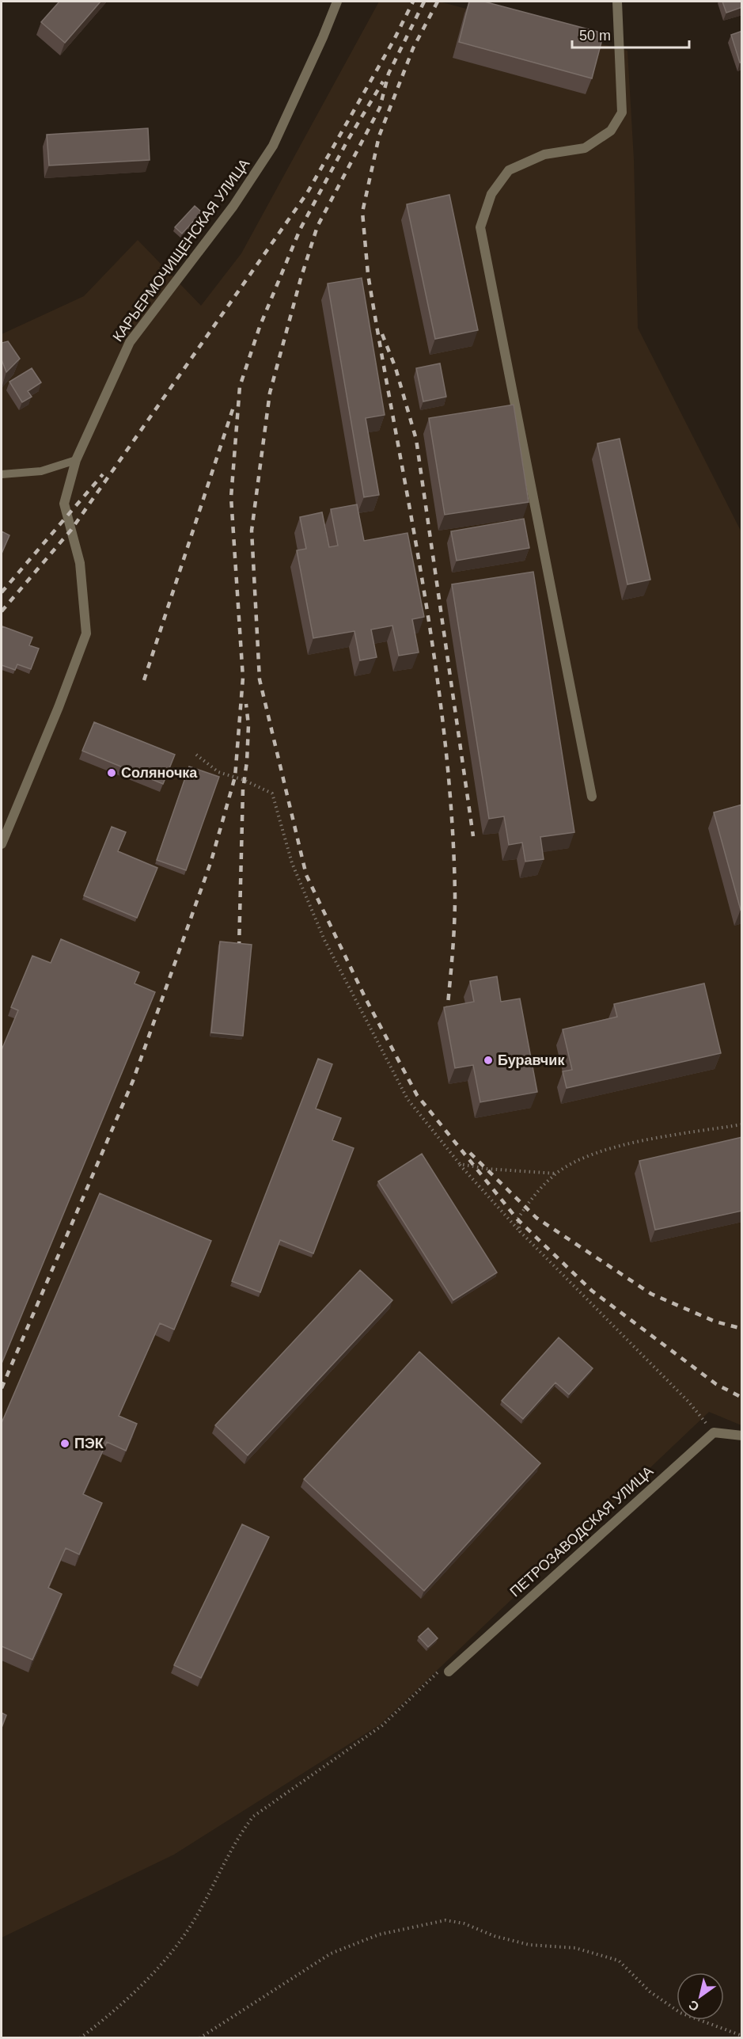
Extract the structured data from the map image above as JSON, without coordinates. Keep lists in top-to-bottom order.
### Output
{
  "streets": {
    "street": ["КАРЬЕРМОЧИЩЕНСКАЯ УЛИЦА", "ПЕТРОЗАВОДСКАЯ УЛИЦА"]
  },
  "places": ["Соляночка", "Буравчик", "ПЭК"],
  "scale_bar": "50 m",
  "north": "bottom left"
}
